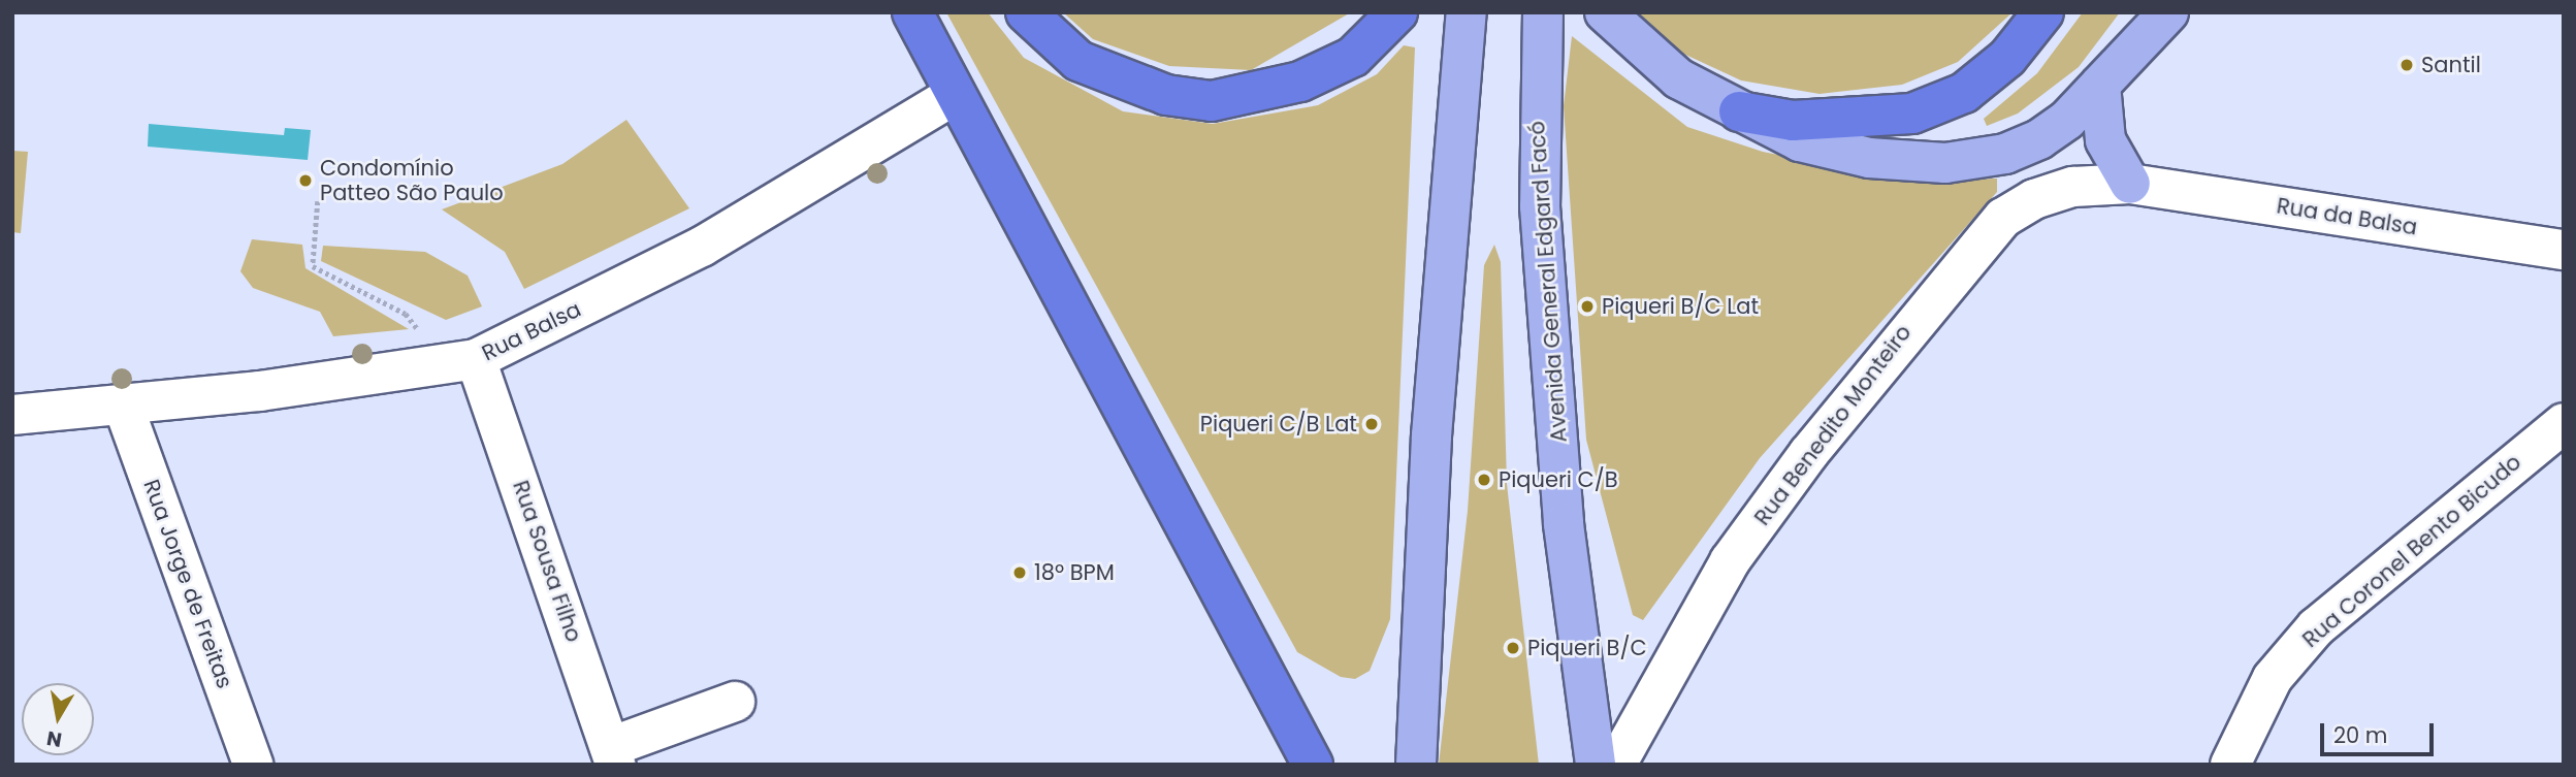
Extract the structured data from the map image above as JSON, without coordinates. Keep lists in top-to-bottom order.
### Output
{
  "streets": {
    "main road": ["Avenida General Edgard Facó"],
    "street": [
      "Rua da Balsa",
      "Rua Balsa",
      "Rua Benedito Monteiro",
      "Rua Coronel Bento Bicudo",
      "Rua Sousa Filho",
      "Rua Jorge de Freitas"
    ]
  },
  "crossings": [
    ["Rua da Balsa", "Rua Benedito Monteiro"],
    ["Rua Balsa", "Rua Sousa Filho"],
    ["Rua Balsa", "Rua Jorge de Freitas"]
  ],
  "places": [
    "Santil",
    "Condomínio Patteo São Paulo",
    "Piqueri B/C Lat",
    "Piqueri C/B Lat",
    "Piqueri C/B",
    "18º BPM",
    "Piqueri B/C"
  ],
  "scale_bar": "20 m",
  "north": "bottom"
}
